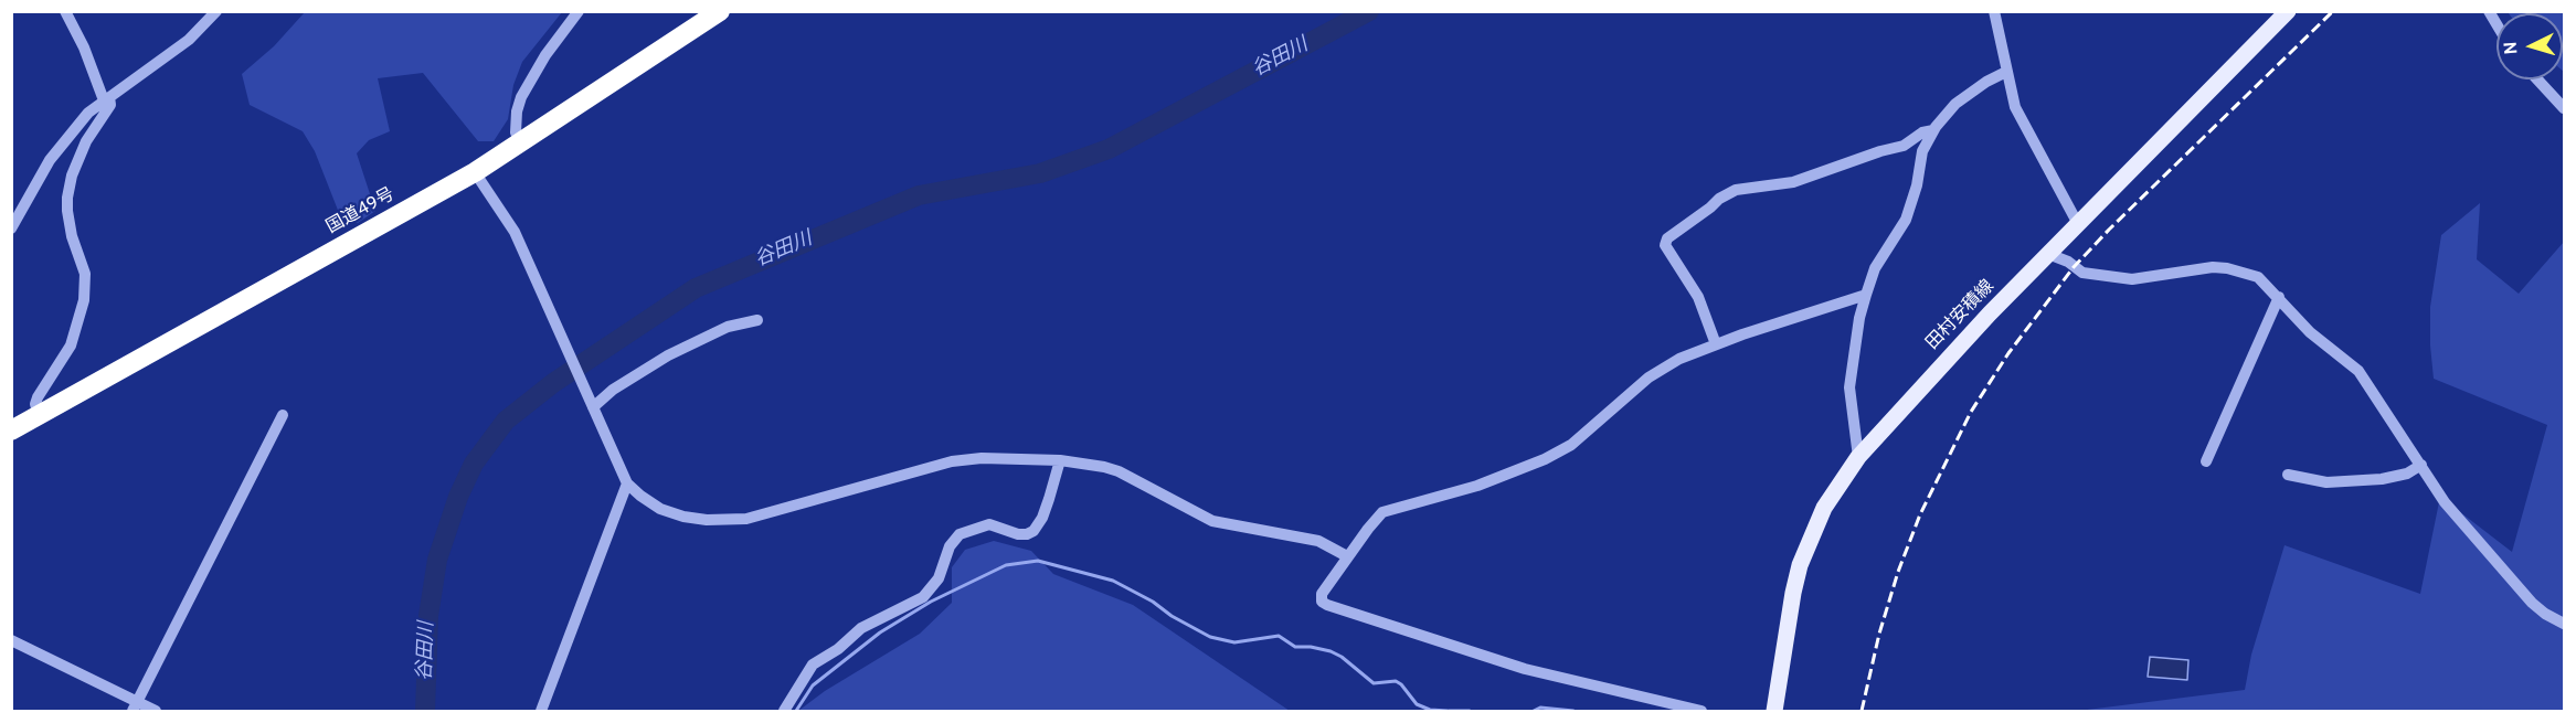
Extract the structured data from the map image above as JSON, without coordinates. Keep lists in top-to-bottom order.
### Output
{
  "streets": {
    "highway": ["国道49号"],
    "main road": ["田村安積線"]
  },
  "water": ["谷田川"],
  "north": "left"
}
